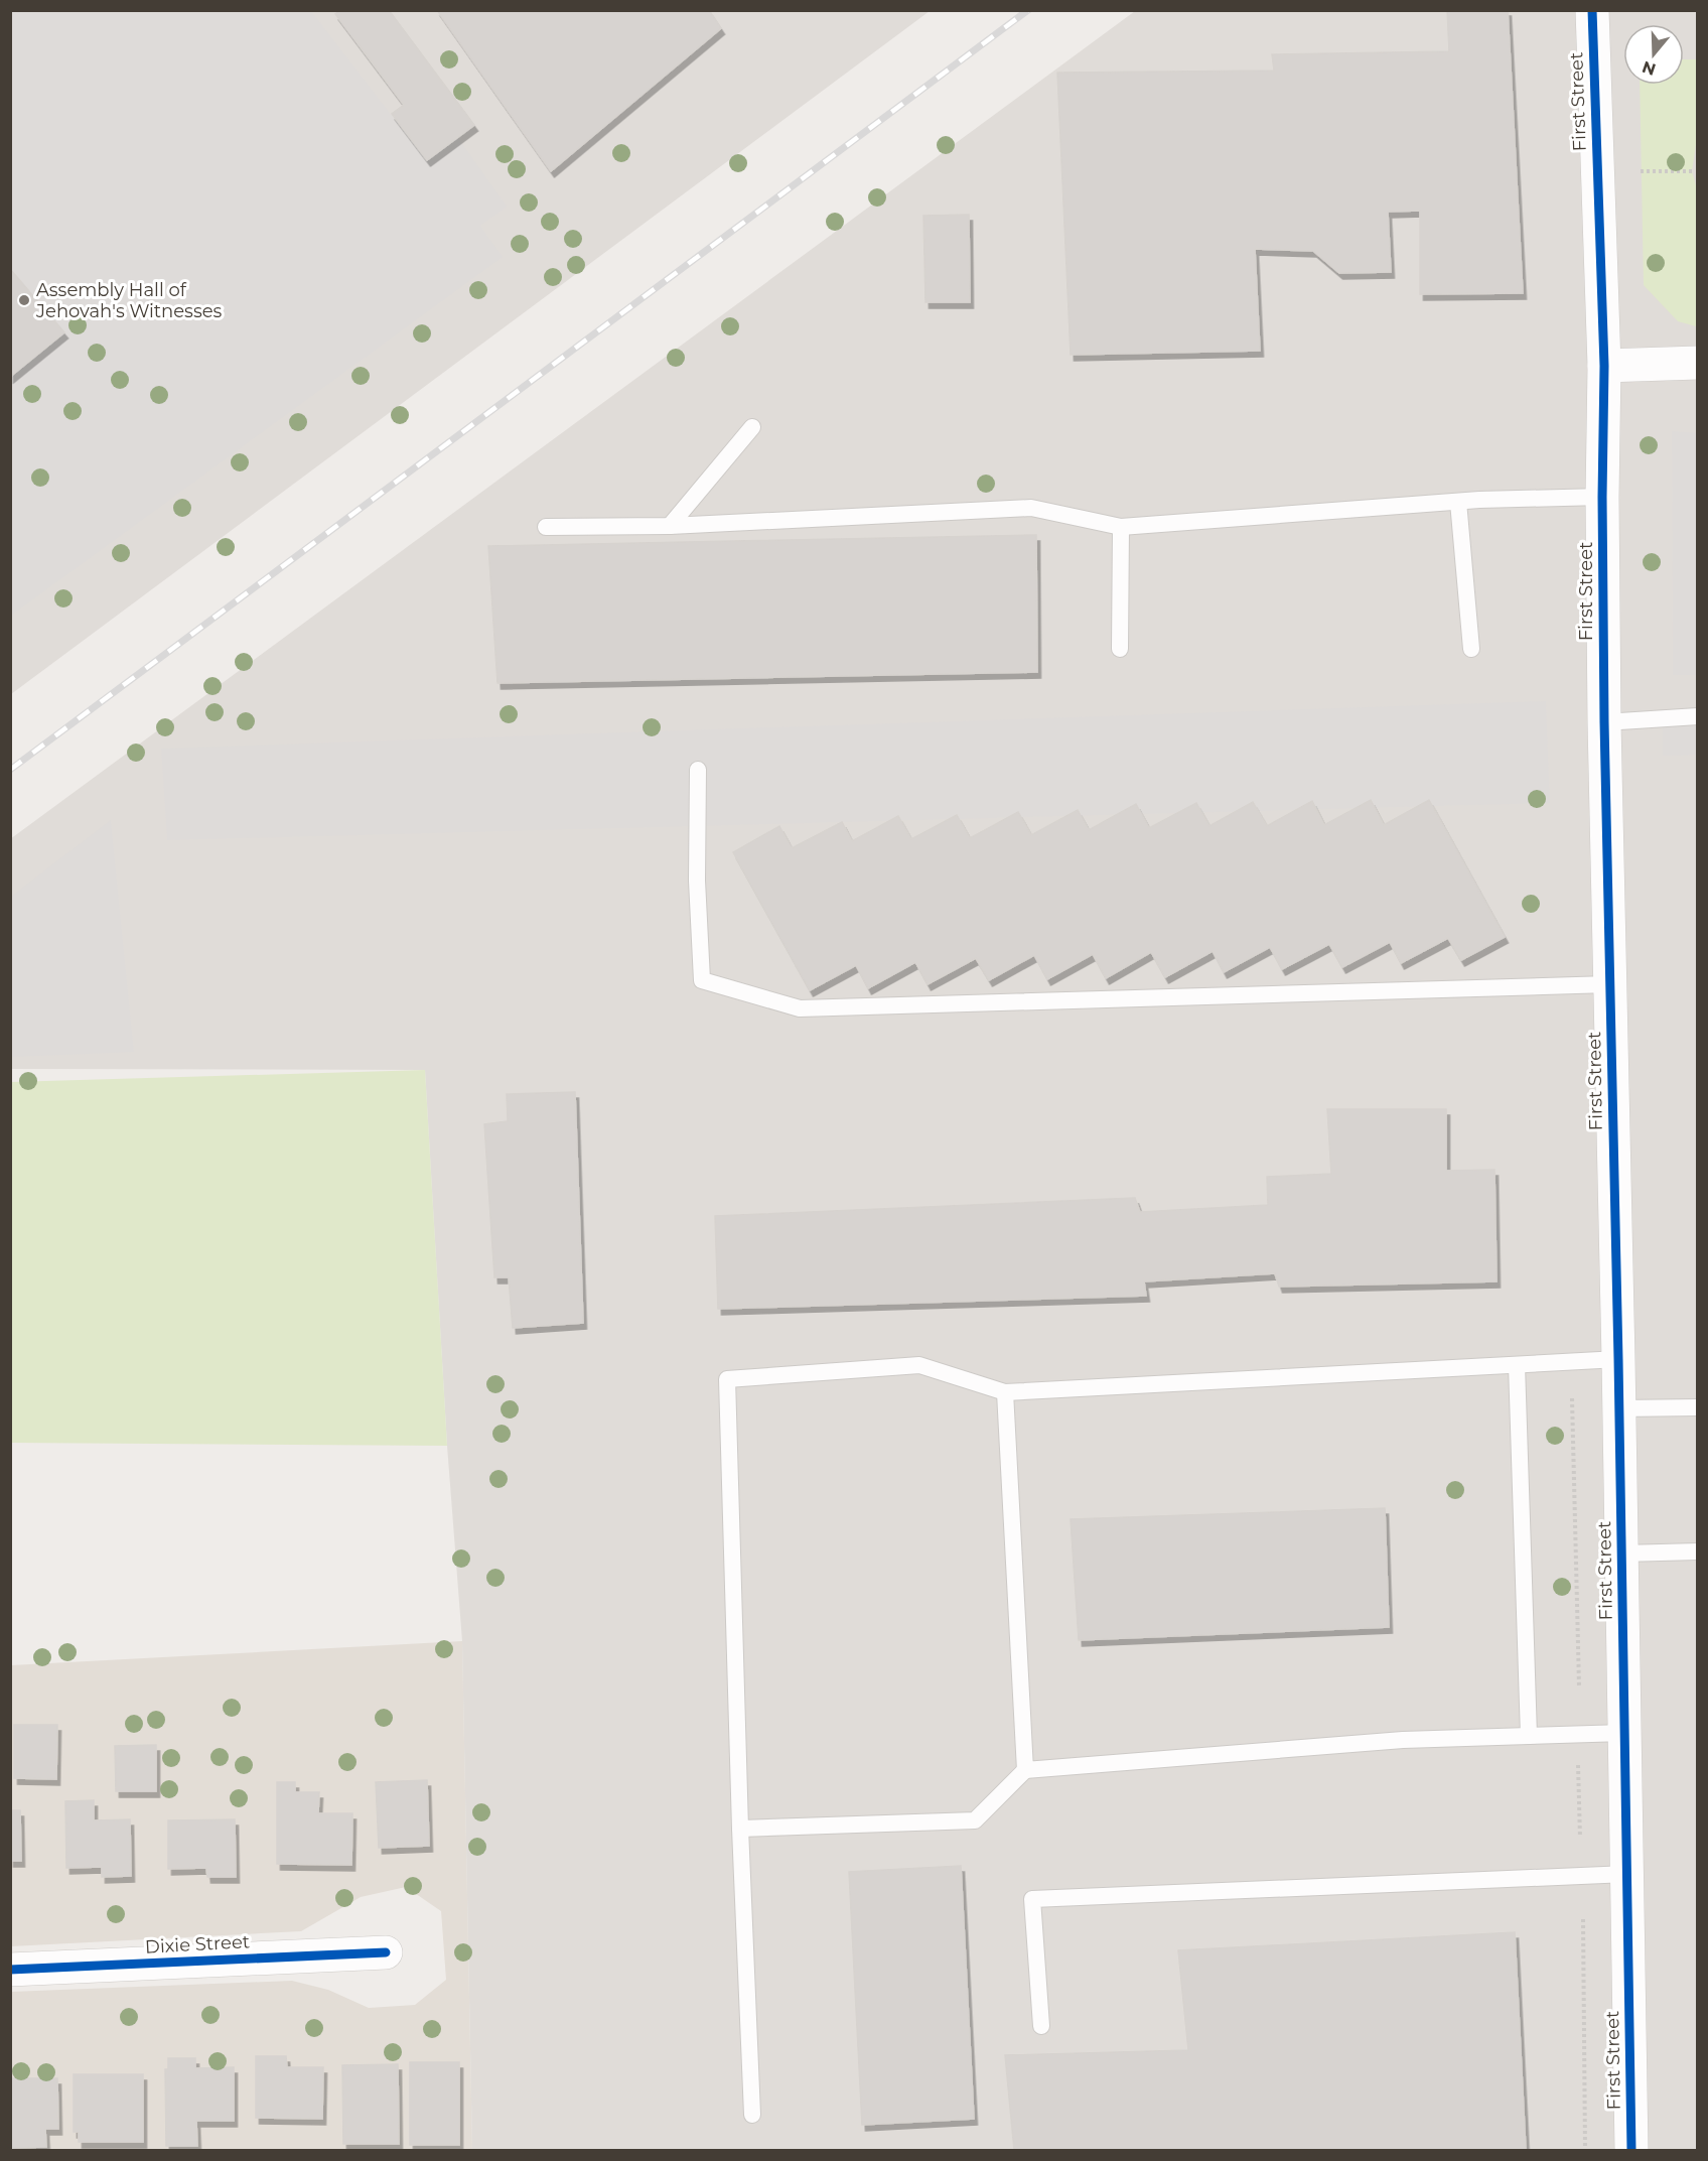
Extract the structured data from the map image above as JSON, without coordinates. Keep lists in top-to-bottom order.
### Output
{
  "streets": {
    "street": ["First Street", "Dixie Street"]
  },
  "places": ["Assembly Hall of Jehovah's Witnesses"],
  "north": "bottom"
}
